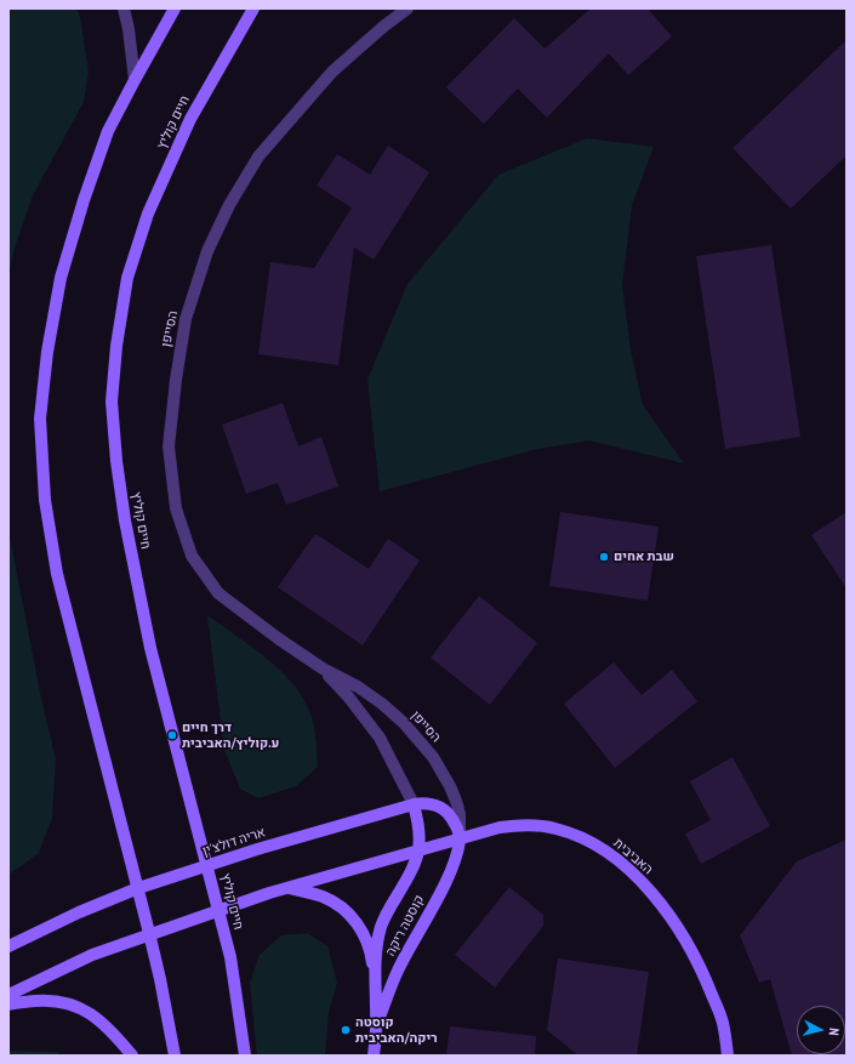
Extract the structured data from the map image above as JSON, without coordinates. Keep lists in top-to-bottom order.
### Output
{
  "streets": {
    "main road": [
      "חיים קוליץ",
      "הסייפן",
      "אריה דולצ'ין",
      "האביבית",
      "קוסטה ריקה"
    ]
  },
  "crossings": [
    ["חיים קוליץ", "אריה דולצ'ין"],
    ["הסייפן", "אריה דולצ'ין"],
    ["הסייפן", "האביבית"],
    ["הסייפן", "קוסטה ריקה"],
    ["אריה דולצ'ין", "האביבית"],
    ["אריה דולצ'ין", "קוסטה ריקה"],
    ["האביבית", "קוסטה ריקה"]
  ],
  "places": ["שבת אחים", "דרך חיים ע.קוליץ/האביבית", "קוסטה ריקה/האביבית"],
  "north": "right"
}
